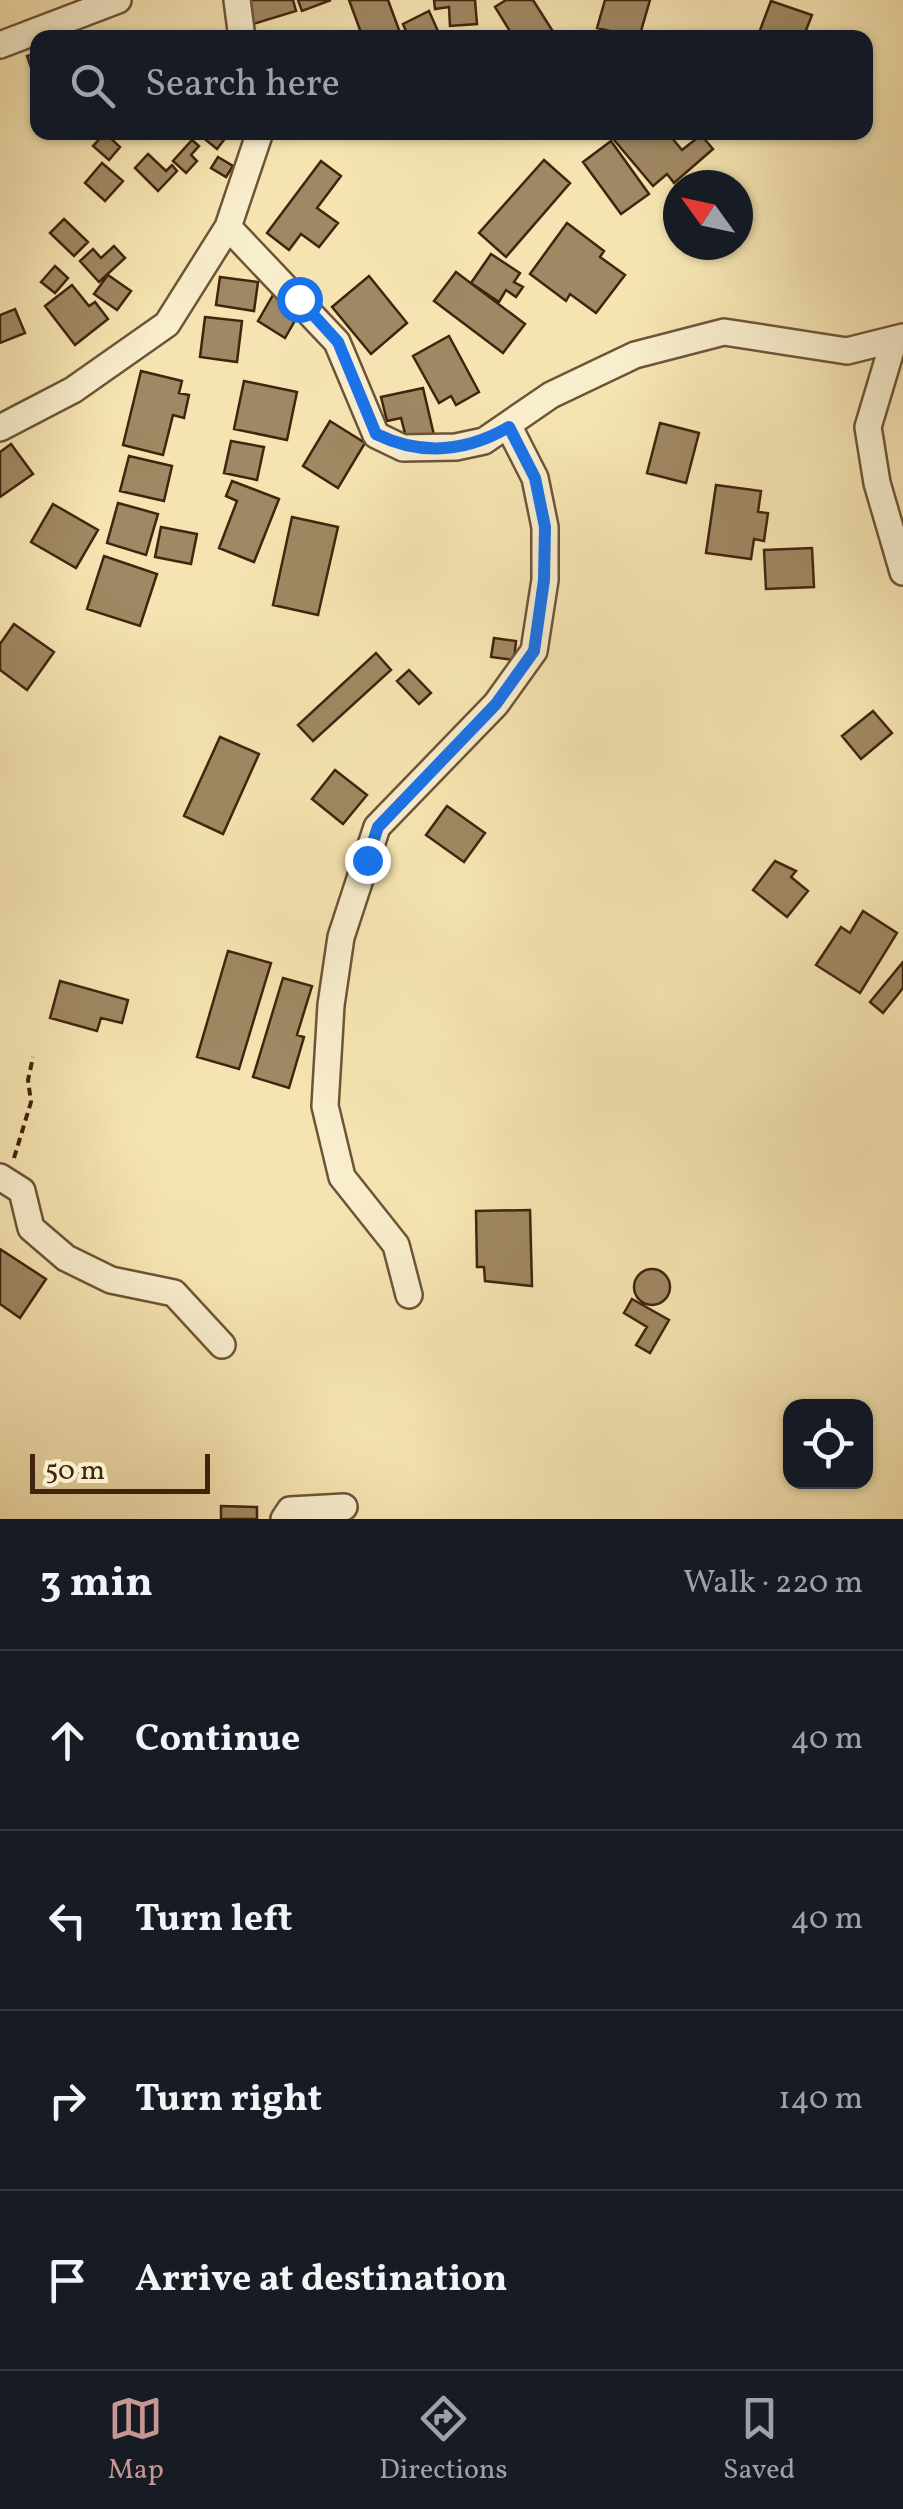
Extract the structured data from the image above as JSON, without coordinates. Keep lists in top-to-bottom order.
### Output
{
  "scale_bar": "50 m",
  "north": "top left",
  "page": {
    "search": "Search here",
    "scale": "50 m",
    "heading": ["3 min", "Walk · 220 m"],
    "list": [
      ["Continue", "40 m"],
      ["Turn left", "40 m"],
      ["Turn right", "140 m"],
      "Arrive at destination"
    ],
    "nav": ["Map", "Directions", "Saved"]
  }
}
